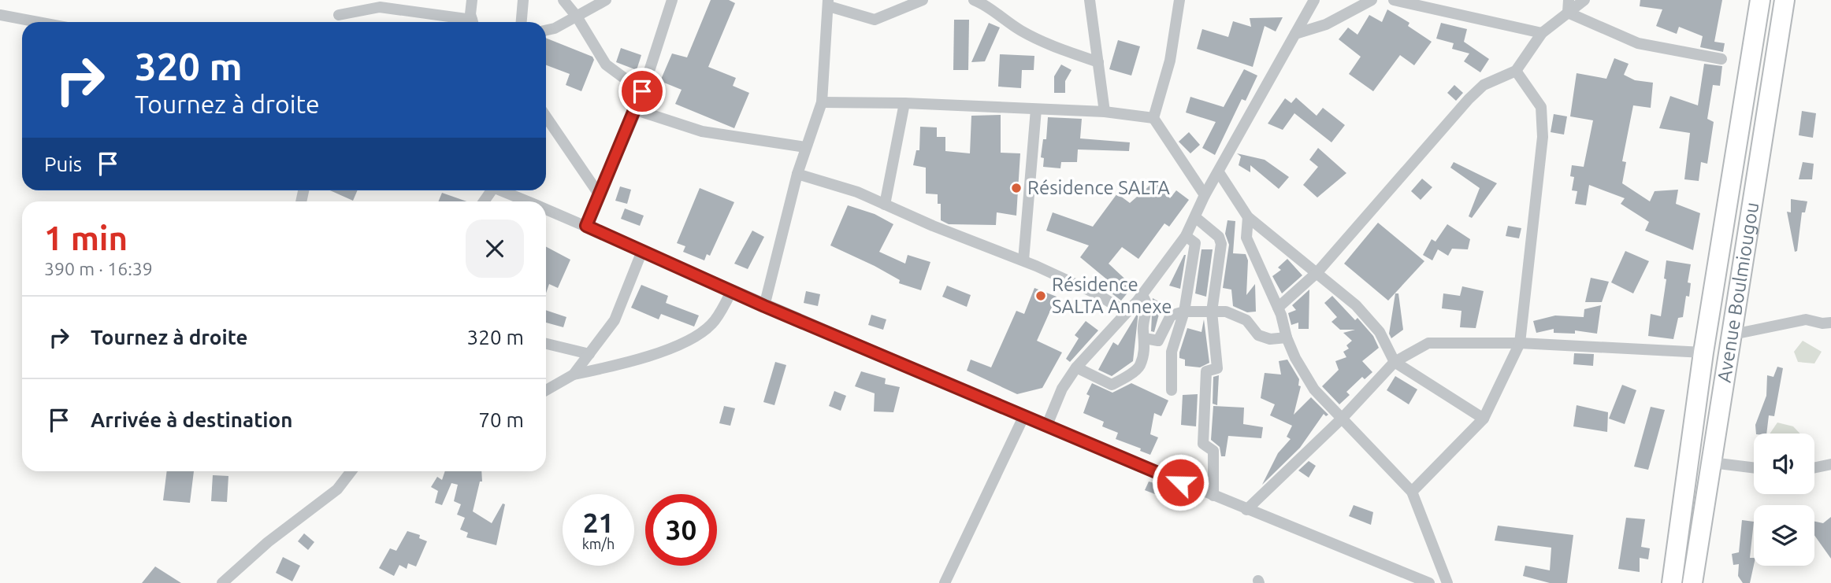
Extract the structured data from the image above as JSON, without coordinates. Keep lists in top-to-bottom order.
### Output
{
  "streets": {
    "highway": ["Avenue Boulmiougou"]
  },
  "places": ["Résidence SALTA", "Résidence SALTA Annexe"],
  "page": {
    "turn": ["320 m", "Tournez à droite"],
    "then": "Puis",
    "heading": ["1 min", "390 m · 16:39"],
    "list": [
      {
        "name": "Tournez à droite",
        "value": "320 m"
      },
      {
        "name": "Arrivée à destination",
        "value": "70 m"
      }
    ],
    "speed": "21 km/h",
    "limit": "30"
  }
}
